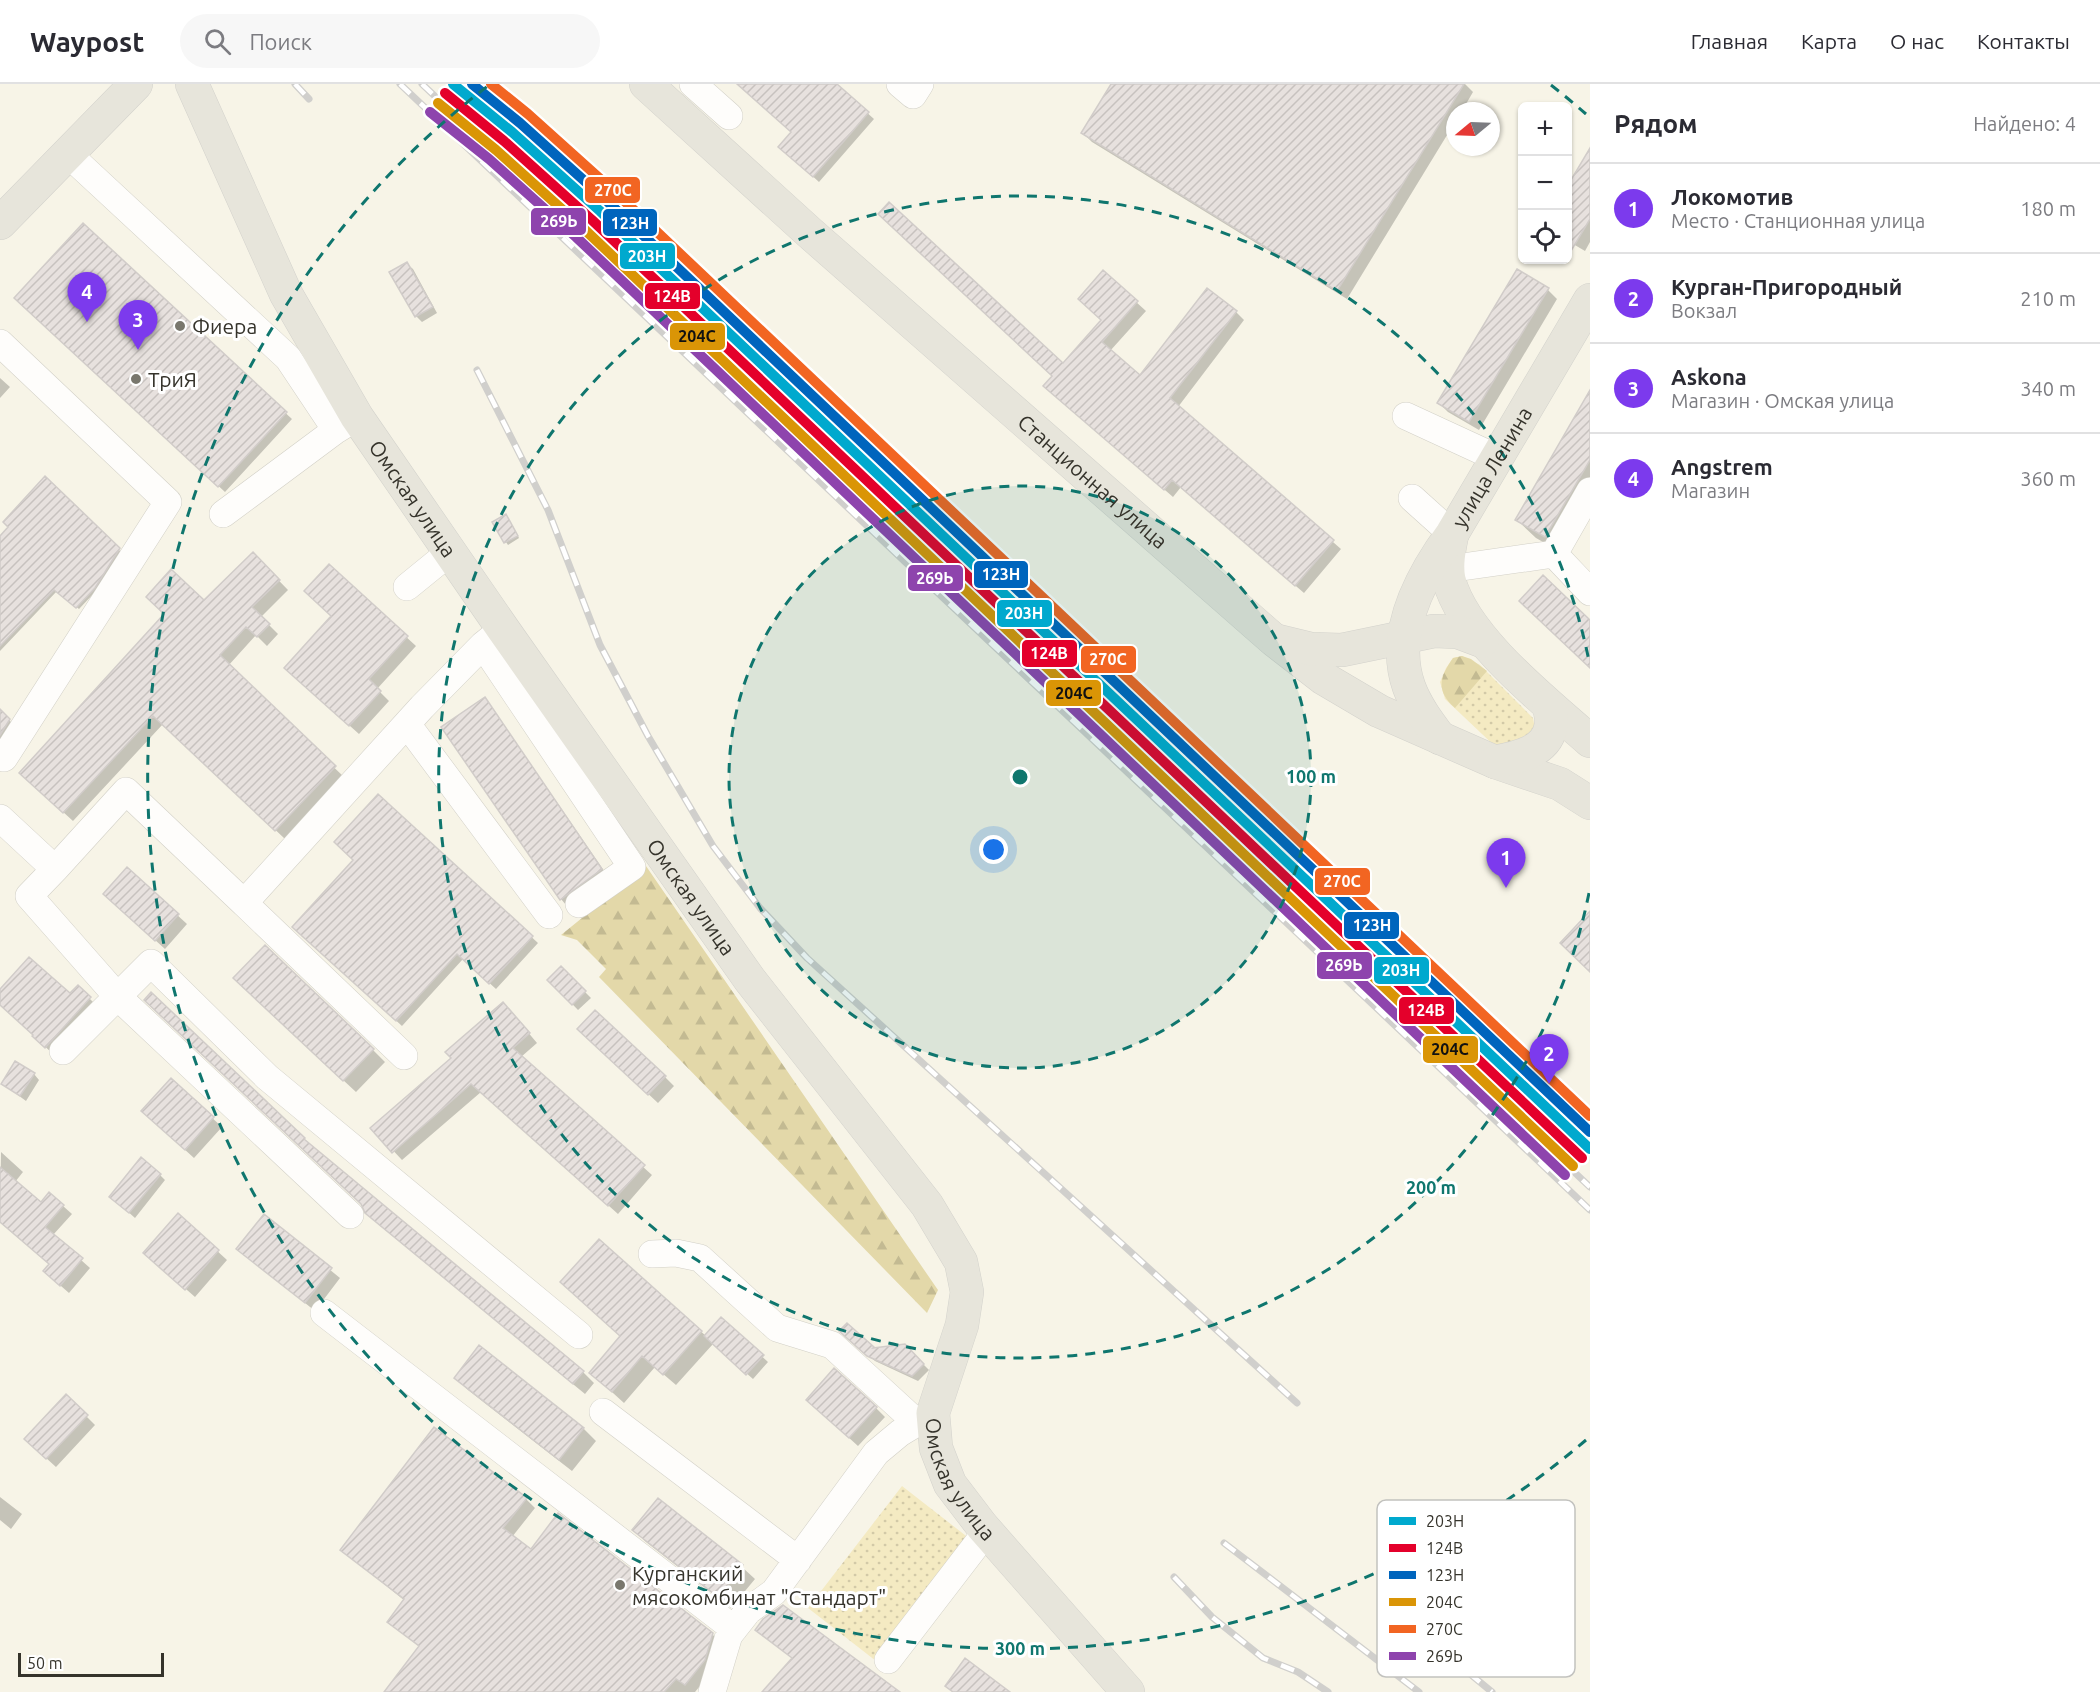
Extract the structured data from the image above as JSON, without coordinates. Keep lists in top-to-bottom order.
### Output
{
  "streets": {
    "main road": ["улица Ленина", "Станционная улица", "Омская улица"]
  },
  "crossings": [
    ["улица Ленина", "Станционная улица"]
  ],
  "places": ["Фиера", "ТриЯ", "Курганский мясокомбинат \"Стандарт\""],
  "lines": [
    "transit line 203Н",
    "transit line 123Н",
    "transit line 270С",
    "transit line 124В",
    "transit line 204С",
    "transit line 269Ь"
  ],
  "legend": [
    "203Н",
    "124В",
    "123Н",
    "204С",
    "270С",
    "269Ь"
  ],
  "scale_bar": "50 m",
  "north": "left",
  "page": {
    "header": "Waypost",
    "search": "Поиск",
    "nav": [
      "Главная",
      "Карта",
      "О нас",
      "Контакты"
    ],
    "heading": ["Рядом", "Найдено: 4"],
    "map_buttons": ["+", "−"],
    "list": [
      {
        "mark": "1",
        "name": "Локомотив",
        "note": "Место · Станционная улица",
        "value": "180 m"
      },
      {
        "mark": "2",
        "name": "Курган-Пригородный",
        "note": "Вокзал",
        "value": "210 m"
      },
      {
        "mark": "3",
        "name": "Askona",
        "note": "Магазин · Омская улица",
        "value": "340 m"
      },
      {
        "mark": "4",
        "name": "Angstrem",
        "note": "Магазин",
        "value": "360 m"
      }
    ],
    "pins": [
      "4",
      "3",
      "1",
      "2"
    ],
    "scale": "50 m"
  },
  "rings": ["100 m", "200 m", "300 m"]
}
